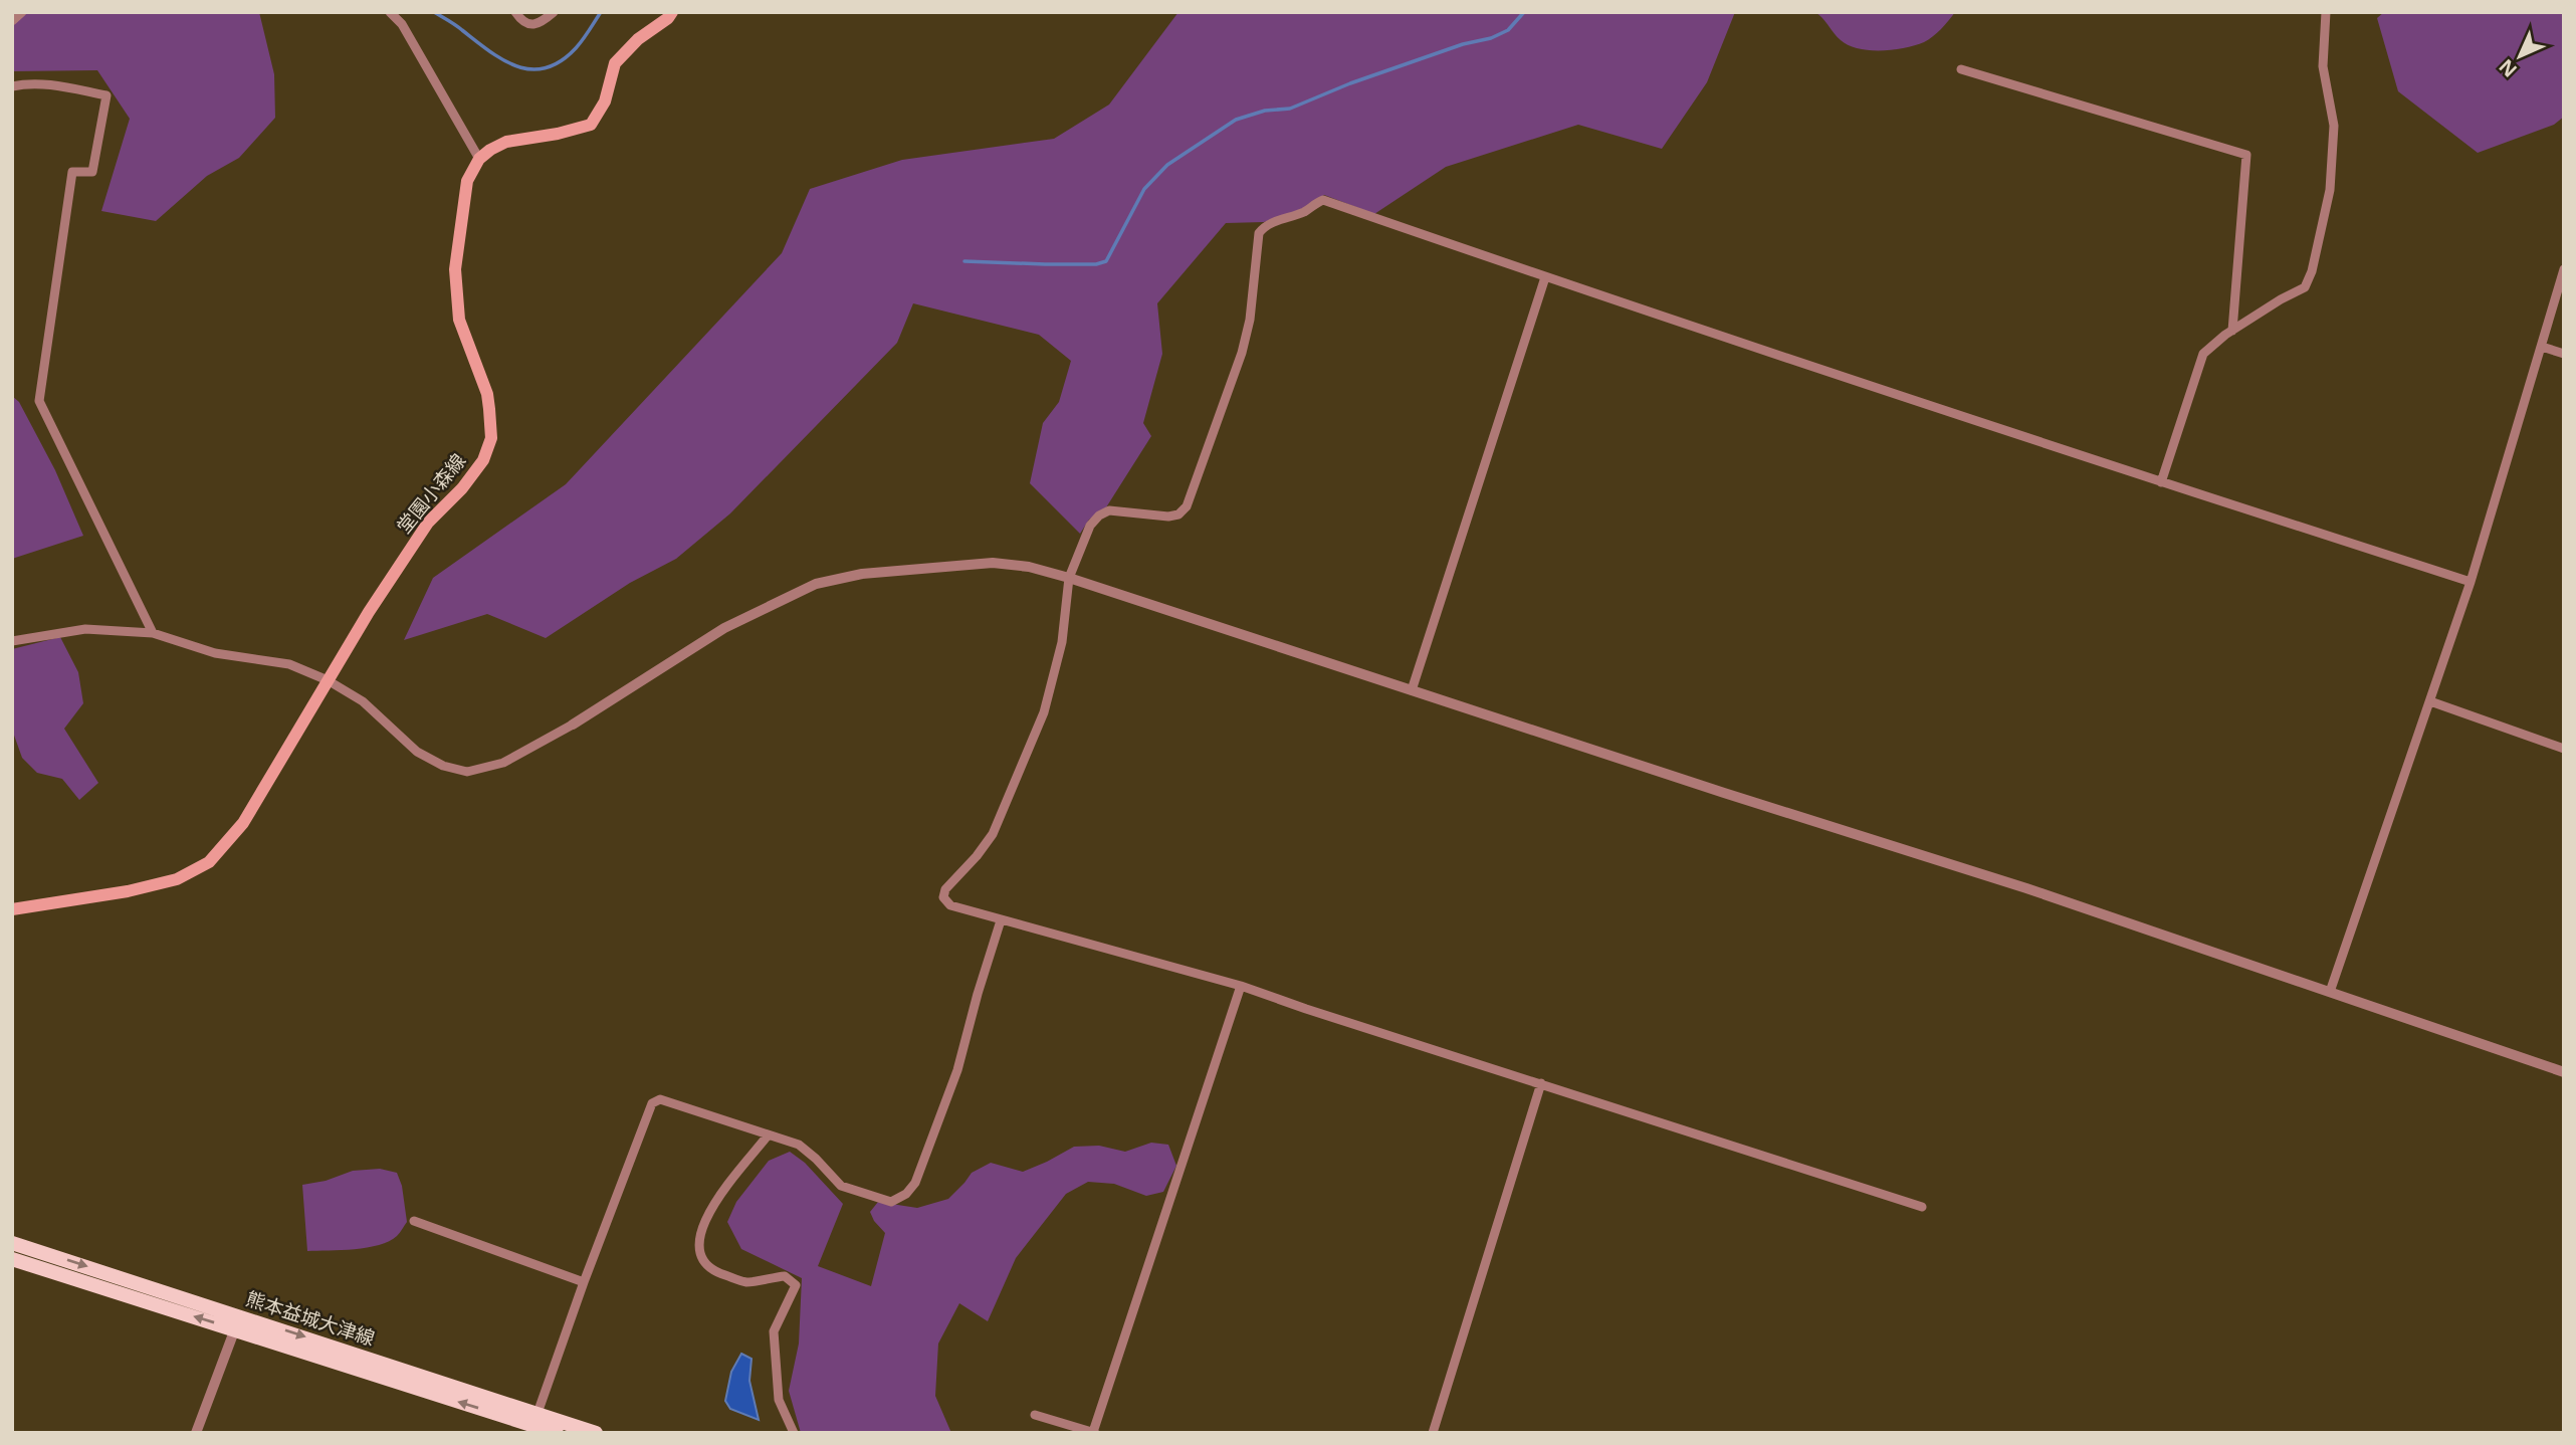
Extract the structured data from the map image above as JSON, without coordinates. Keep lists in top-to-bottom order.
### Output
{
  "streets": {
    "main road": ["堂園小森線", "熊本益城大津線"]
  },
  "north": "bottom left"
}
